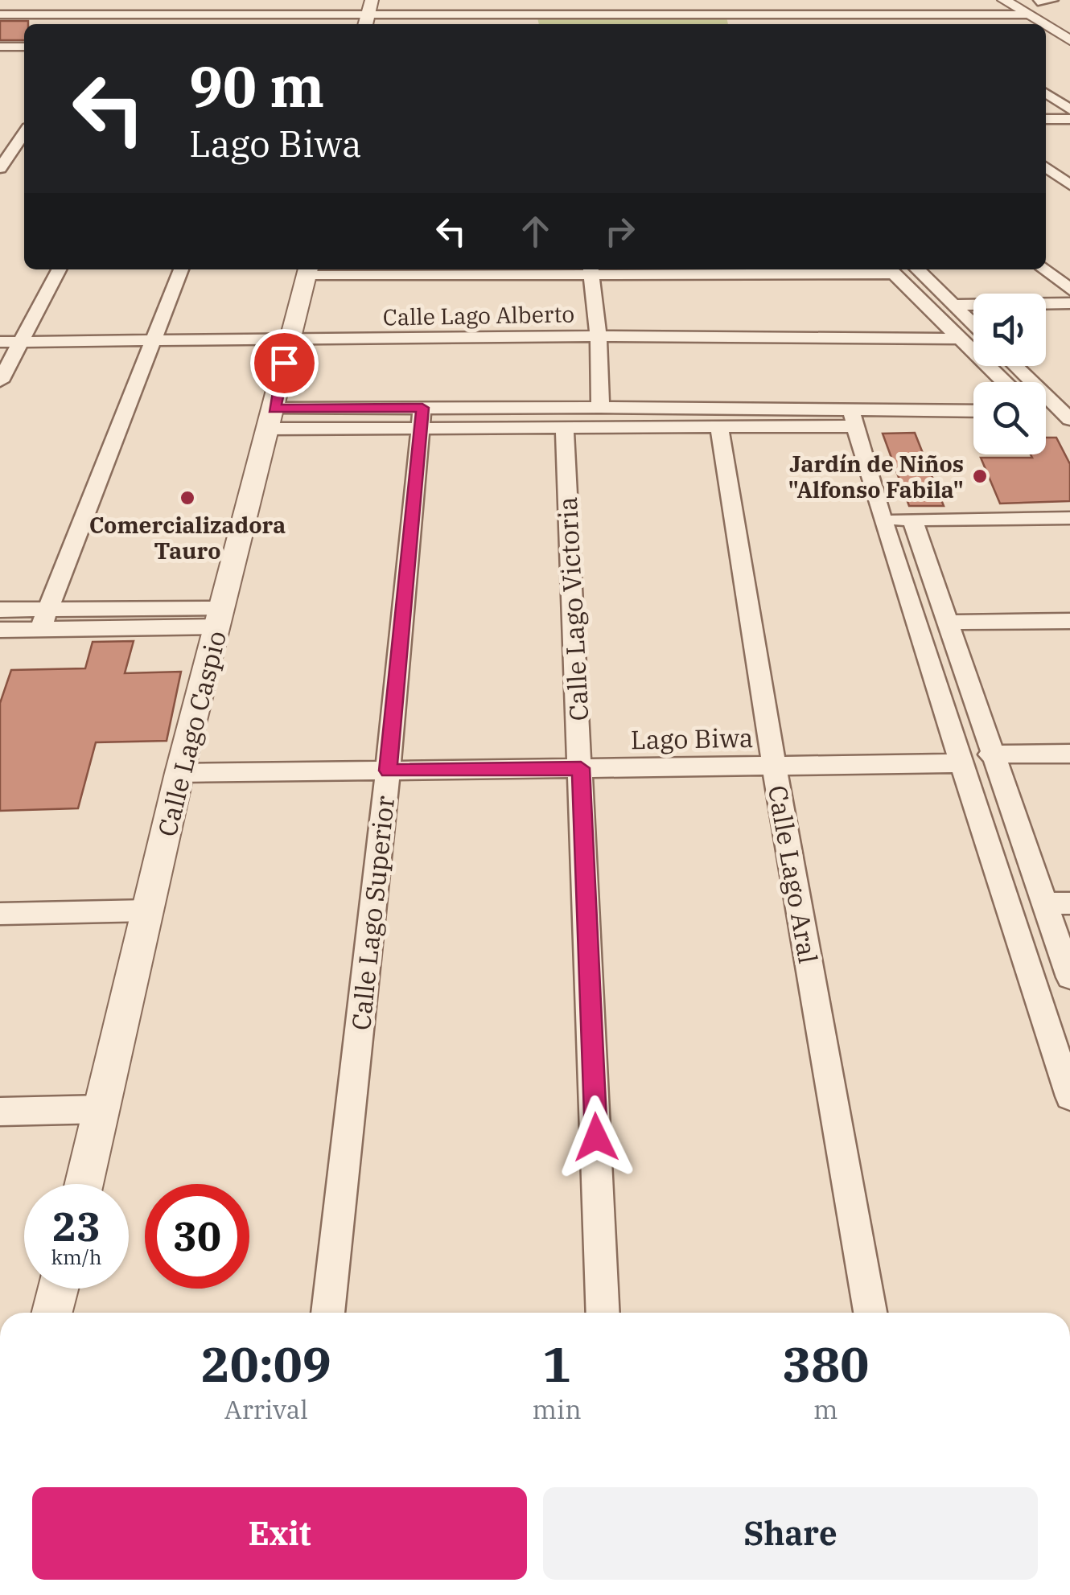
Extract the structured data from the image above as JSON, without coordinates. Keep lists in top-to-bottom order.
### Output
{
  "streets": {
    "street": [
      "Calle Lago Alberto",
      "Calle Lago Victoria",
      "Calle Lago Caspio",
      "Lago Biwa",
      "Calle Lago Aral",
      "Calle Lago Superior"
    ]
  },
  "crossings": [
    ["Calle Lago Alberto", "Calle Lago Caspio"],
    ["Calle Lago Victoria", "Lago Biwa"],
    ["Calle Lago Caspio", "Lago Biwa"],
    ["Lago Biwa", "Calle Lago Aral"],
    ["Lago Biwa", "Calle Lago Superior"]
  ],
  "places": ["Jardín de Niños \"Alfonso Fabila\"", "Comercializadora Tauro"],
  "page": {
    "turn": ["90 m", "Lago Biwa"],
    "speed": "23 km/h",
    "limit": "30",
    "eta": [
      "20:09",
      "Arrival",
      "1",
      "min",
      "380",
      "m"
    ],
    "buttons": ["Exit", "Share"]
  }
}
